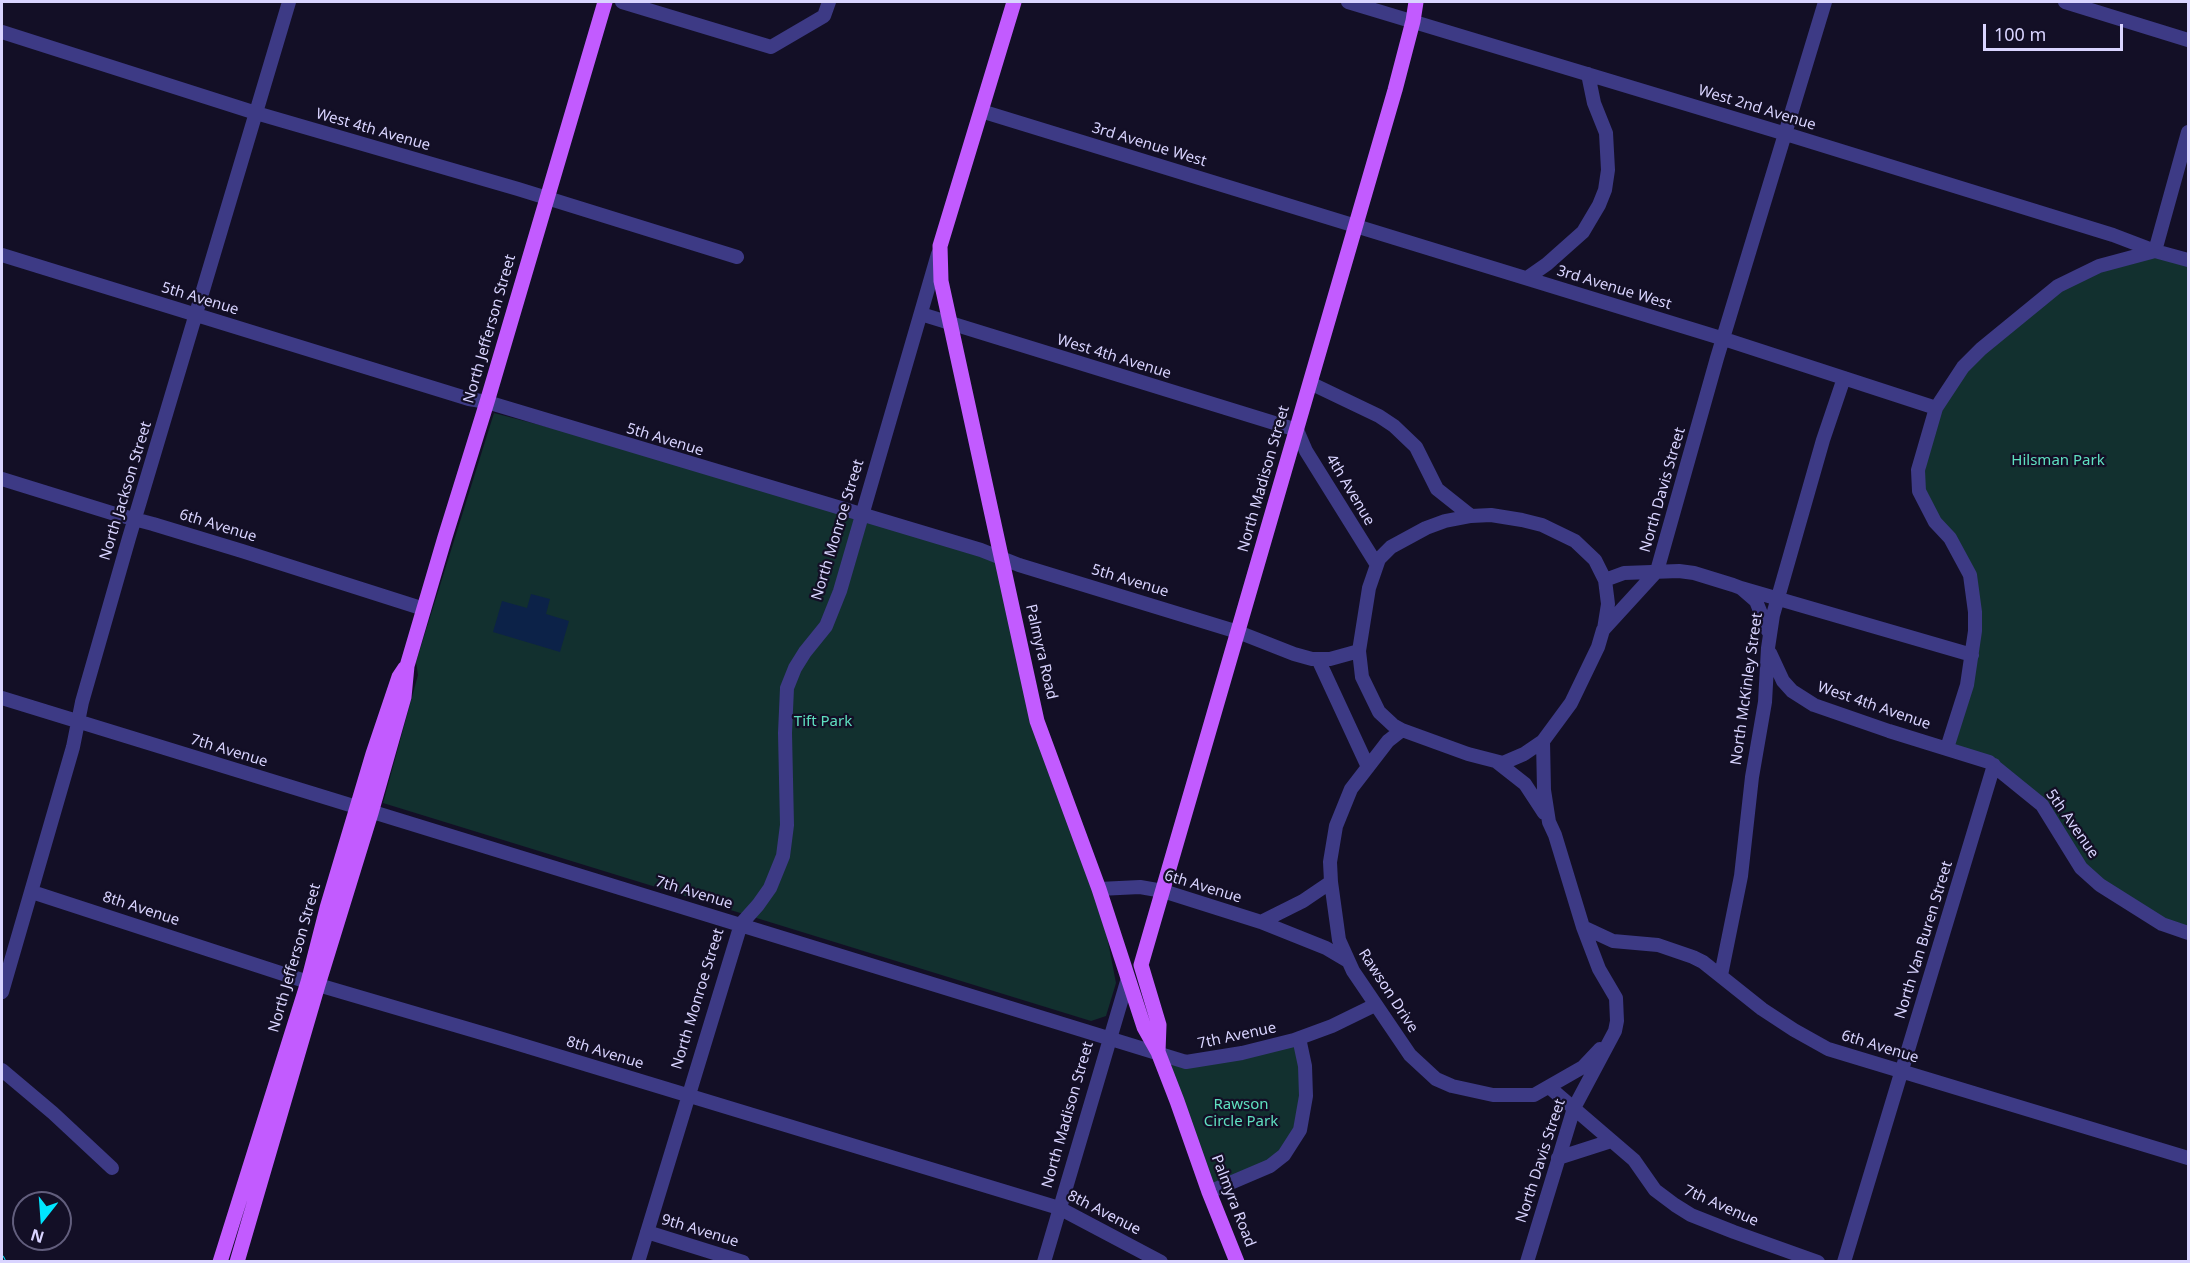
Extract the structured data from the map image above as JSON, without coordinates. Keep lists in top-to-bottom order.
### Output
{
  "streets": {
    "main road": [
      "North Jefferson Street",
      "North Madison Street",
      "North Monroe Street",
      "Palmyra Road"
    ],
    "street": [
      "West 2nd Avenue",
      "West 4th Avenue",
      "3rd Avenue West",
      "5th Avenue",
      "4th Avenue",
      "North Davis Street",
      "North Jackson Street",
      "6th Avenue",
      "North McKinley Street",
      "7th Avenue",
      "8th Avenue",
      "North Van Buren Street",
      "Rawson Drive",
      "9th Avenue"
    ]
  },
  "crossings": [
    ["West 2nd Avenue", "North Madison Street"],
    ["West 2nd Avenue", "North Davis Street"],
    ["West 4th Avenue", "5th Avenue"],
    ["West 4th Avenue", "North Jefferson Street"],
    ["West 4th Avenue", "North Madison Street"],
    ["West 4th Avenue", "4th Avenue"],
    ["West 4th Avenue", "North Jackson Street"],
    ["West 4th Avenue", "North Monroe Street"],
    ["West 4th Avenue", "Palmyra Road"],
    ["West 4th Avenue", "North McKinley Street"],
    ["West 4th Avenue", "North Van Buren Street"],
    ["3rd Avenue West", "North Madison Street"],
    ["3rd Avenue West", "North Davis Street"],
    ["3rd Avenue West", "North Monroe Street"],
    ["3rd Avenue West", "North McKinley Street"],
    ["5th Avenue", "North Jefferson Street"],
    ["5th Avenue", "North Madison Street"],
    ["5th Avenue", "North Jackson Street"],
    ["5th Avenue", "North Monroe Street"],
    ["5th Avenue", "Palmyra Road"],
    ["5th Avenue", "North Van Buren Street"],
    ["North Jefferson Street", "6th Avenue"],
    ["North Jefferson Street", "7th Avenue"],
    ["North Jefferson Street", "8th Avenue"],
    ["North Madison Street", "4th Avenue"],
    ["North Madison Street", "6th Avenue"],
    ["North Madison Street", "Palmyra Road"],
    ["North Madison Street", "7th Avenue"],
    ["North Madison Street", "8th Avenue"],
    ["North Davis Street", "6th Avenue"],
    ["North Davis Street", "7th Avenue"],
    ["North Davis Street", "Rawson Drive"],
    ["North Jackson Street", "6th Avenue"],
    ["North Jackson Street", "7th Avenue"],
    ["North Jackson Street", "8th Avenue"],
    ["6th Avenue", "Palmyra Road"],
    ["6th Avenue", "North McKinley Street"],
    ["6th Avenue", "North Van Buren Street"],
    ["6th Avenue", "Rawson Drive"],
    ["North Monroe Street", "Palmyra Road"],
    ["North Monroe Street", "7th Avenue"],
    ["North Monroe Street", "8th Avenue"],
    ["North Monroe Street", "9th Avenue"],
    ["Palmyra Road", "7th Avenue"],
    ["7th Avenue", "Rawson Drive"]
  ],
  "parks": ["Hilsman Park", "Tift Park", "Rawson Circle Park"],
  "scale_bar": "100 m",
  "north": "bottom"
}
